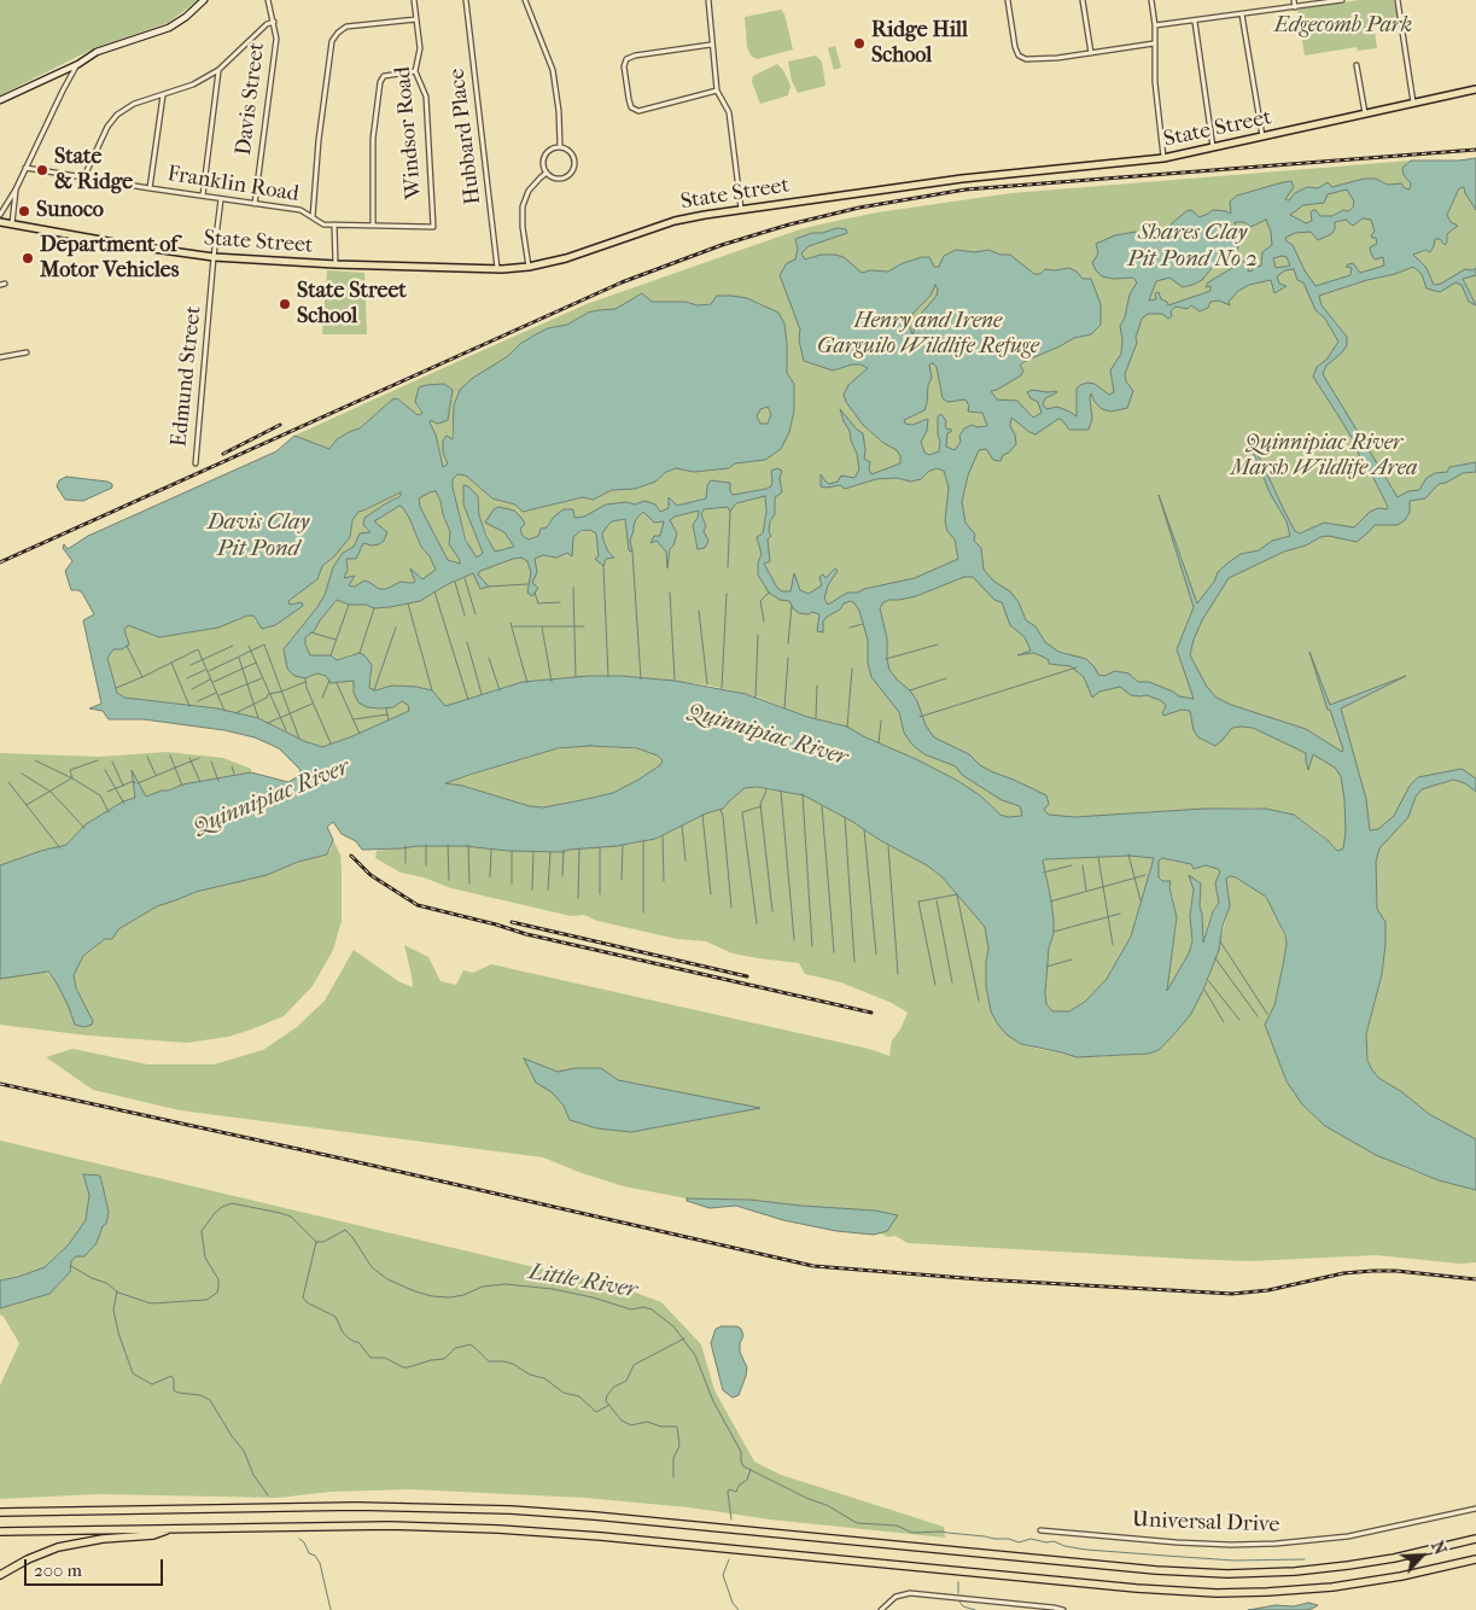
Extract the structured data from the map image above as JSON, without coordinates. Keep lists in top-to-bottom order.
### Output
{
  "streets": {
    "main road": ["State Street"],
    "street": [
      "Davis Street",
      "Windsor Road",
      "Hubbard Place",
      "Franklin Road",
      "Edmund Street",
      "Universal Drive"
    ]
  },
  "crossings": [
    ["Davis Street", "Franklin Road"],
    ["State Street", "Hubbard Place"],
    ["State Street", "Edmund Street"],
    ["Windsor Road", "Franklin Road"],
    ["Franklin Road", "Edmund Street"]
  ],
  "water": [
    "Shares Clay Pit Pond No 2",
    "Davis Clay Pit Pond",
    "Quinnipiac River",
    "Little River"
  ],
  "parks": ["Edgecomb Park", "Henry and Irene Garguilo Wildlife Refuge", "Quinnipiac River Marsh Wildlife Area"],
  "places": [
    "Ridge Hill School",
    "State & Ridge",
    "Sunoco",
    "Department of Motor Vehicles",
    "State Street School"
  ],
  "scale_bar": "200 m",
  "north": "top right"
}
